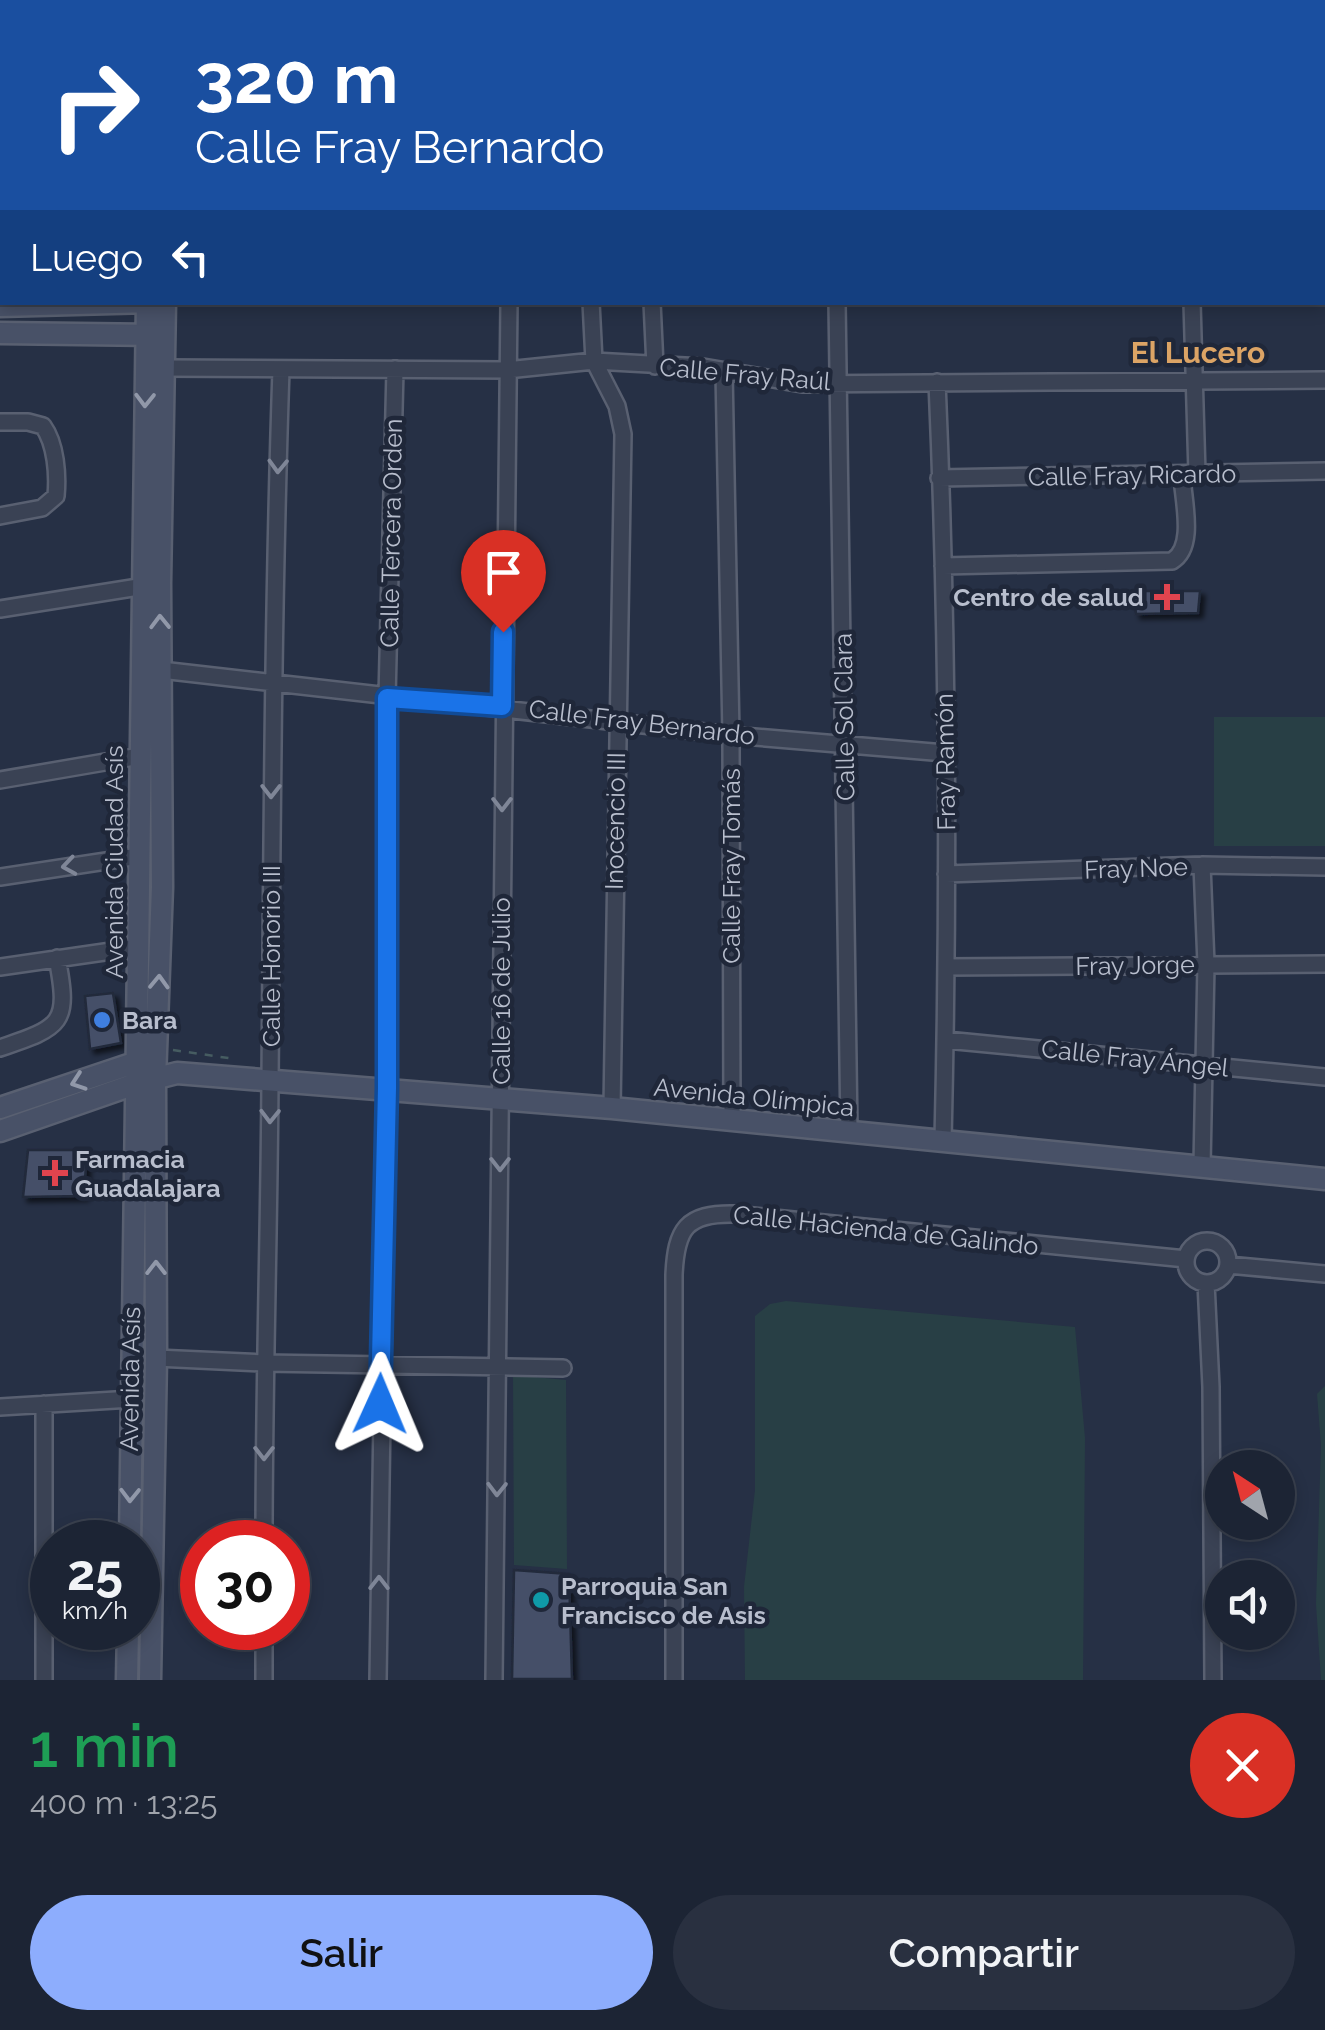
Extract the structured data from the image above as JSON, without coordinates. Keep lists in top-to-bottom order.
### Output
{
  "streets": {
    "street": [
      "Calle Fray Raúl",
      "Calle Fray Ricardo",
      "Calle Tercera Orden",
      "Calle Sol Clara",
      "Calle Fray Bernardo",
      "Fray Ramón",
      "Inocencio III",
      "Avenida Ciudad Asís",
      "Calle Fray Tomás",
      "Fray Noe",
      "Calle Honorio III",
      "Fray Jorge",
      "Calle 16 de Julio",
      "Calle Fray Ángel",
      "Avenida Olímpica",
      "Calle Hacienda de Galindo",
      "Avenida Asís"
    ]
  },
  "crossings": [
    ["Calle Fray Raúl", "Calle Tercera Orden"],
    ["Calle Fray Raúl", "Calle Sol Clara"],
    ["Calle Fray Raúl", "Fray Ramón"],
    ["Calle Fray Raúl", "Inocencio III"],
    ["Calle Fray Raúl", "Avenida Ciudad Asís"],
    ["Calle Fray Raúl", "Calle Fray Tomás"],
    ["Calle Fray Raúl", "Calle Honorio III"],
    ["Calle Fray Raúl", "Calle 16 de Julio"],
    ["Calle Fray Ricardo", "Fray Ramón"],
    ["Calle Tercera Orden", "Calle Fray Bernardo"],
    ["Calle Tercera Orden", "Avenida Olímpica"],
    ["Calle Sol Clara", "Calle Fray Bernardo"],
    ["Calle Sol Clara", "Avenida Olímpica"],
    ["Calle Fray Bernardo", "Fray Ramón"],
    ["Calle Fray Bernardo", "Inocencio III"],
    ["Calle Fray Bernardo", "Avenida Ciudad Asís"],
    ["Calle Fray Bernardo", "Calle Fray Tomás"],
    ["Calle Fray Bernardo", "Calle Honorio III"],
    ["Calle Fray Bernardo", "Calle 16 de Julio"],
    ["Fray Ramón", "Fray Noe"],
    ["Fray Ramón", "Fray Jorge"],
    ["Fray Ramón", "Calle Fray Ángel"],
    ["Fray Ramón", "Avenida Olímpica"],
    ["Inocencio III", "Avenida Olímpica"],
    ["Avenida Ciudad Asís", "Avenida Olímpica"],
    ["Avenida Ciudad Asís", "Avenida Asís"],
    ["Calle Fray Tomás", "Avenida Olímpica"],
    ["Calle Honorio III", "Avenida Olímpica"],
    ["Calle 16 de Julio", "Avenida Olímpica"],
    ["Avenida Olímpica", "Avenida Asís"]
  ],
  "one_way": ["Calle Honorio III", "Avenida Asís"],
  "districts": ["El Lucero"],
  "places": {
    "health": ["Centro de salud", "Farmacia Guadalajara"],
    "other": ["Bara", "Parroquia San Francisco de Asis"]
  },
  "north": "top left",
  "page": {
    "turn": ["320 m", "Calle Fray Bernardo"],
    "then": "Luego",
    "speed": "25 km/h",
    "limit": "30",
    "heading": ["1 min", "400 m · 13:25"],
    "buttons": ["Salir", "Compartir"]
  }
}
